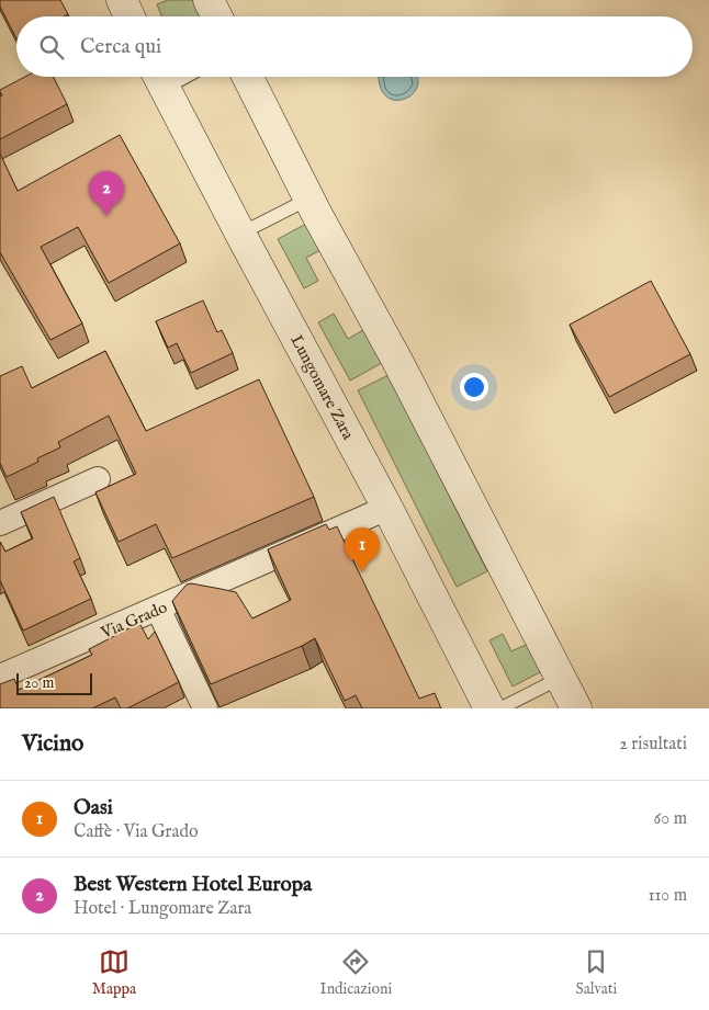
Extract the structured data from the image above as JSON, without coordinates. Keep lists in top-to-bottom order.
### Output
{
  "streets": {
    "street": ["Lungomare Zara", "Via Grado"]
  },
  "crossings": [
    ["Lungomare Zara", "Via Grado"]
  ],
  "scale_bar": "20 m",
  "page": {
    "search": "Cerca qui",
    "pins": ["2", "1"],
    "scale": "20 m",
    "heading": ["Vicino", "2 risultati"],
    "list": [
      {
        "mark": "1",
        "name": "Oasi",
        "note": "Caffè · Via Grado",
        "value": "60 m"
      },
      {
        "mark": "2",
        "name": "Best Western Hotel Europa",
        "note": "Hotel · Lungomare Zara",
        "value": "110 m"
      }
    ],
    "nav": ["Mappa", "Indicazioni", "Salvati"]
  }
}
